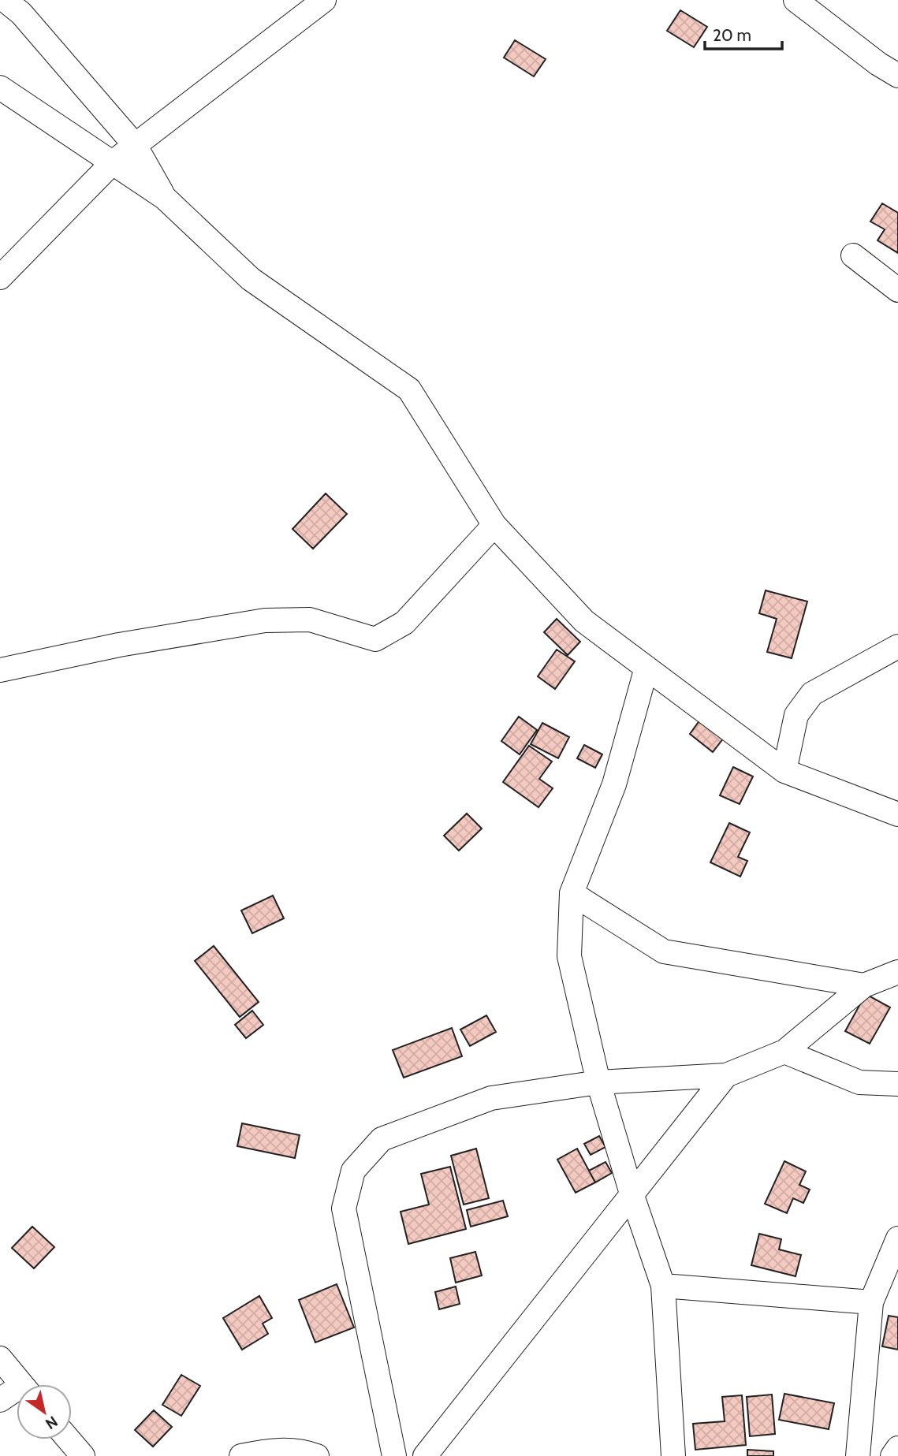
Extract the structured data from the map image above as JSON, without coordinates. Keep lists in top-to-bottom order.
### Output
{
  "scale_bar": "20 m",
  "north": "bottom right"
}
